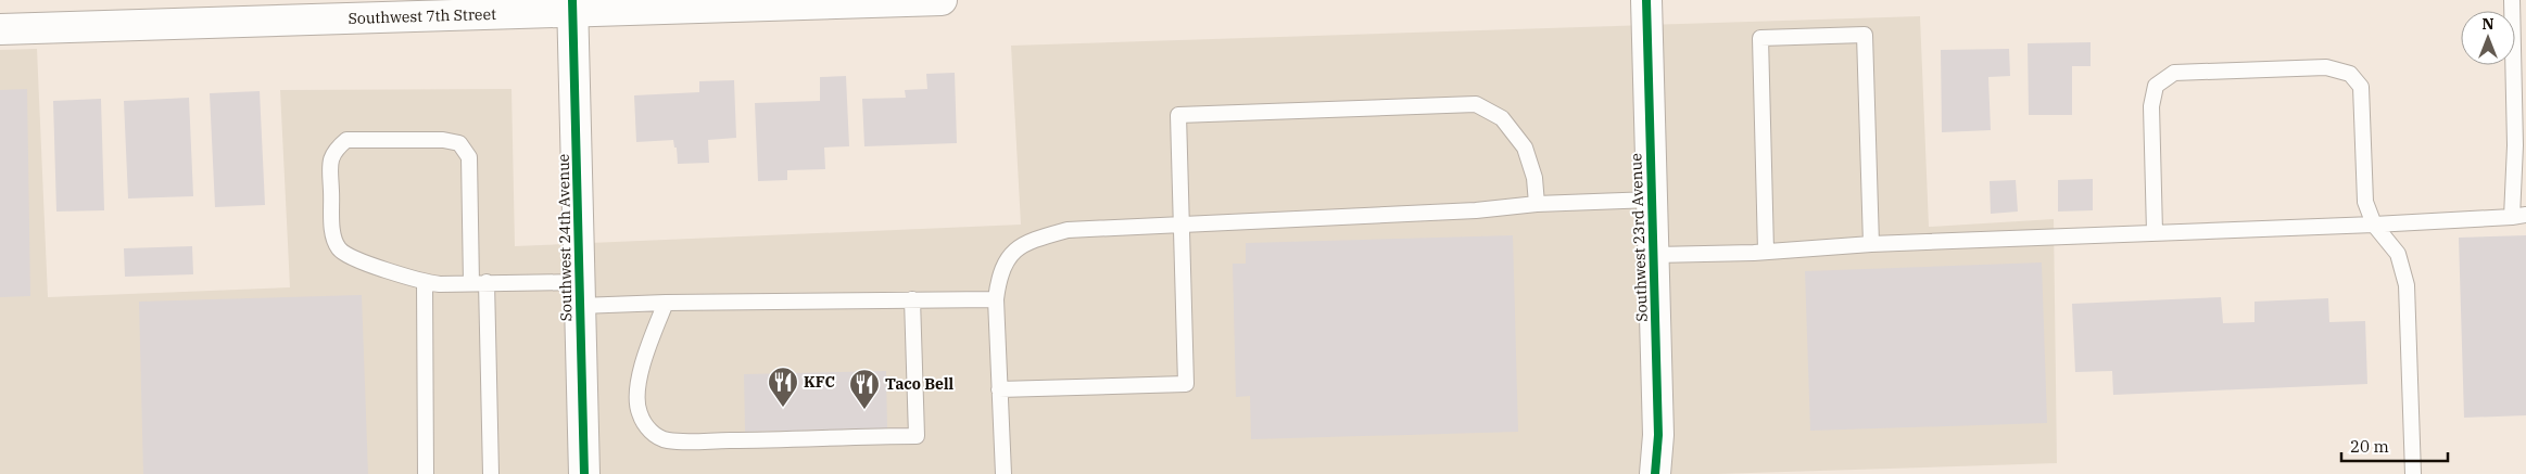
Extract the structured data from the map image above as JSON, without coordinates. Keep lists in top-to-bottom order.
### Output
{
  "streets": {
    "main road": ["Southwest 7th Street", "Southwest 24th Avenue", "Southwest 23rd Avenue"]
  },
  "crossings": [
    ["Southwest 7th Street", "Southwest 24th Avenue"]
  ],
  "places": {
    "restaurant": ["KFC", "Taco Bell"]
  },
  "scale_bar": "20 m",
  "north": "top"
}
